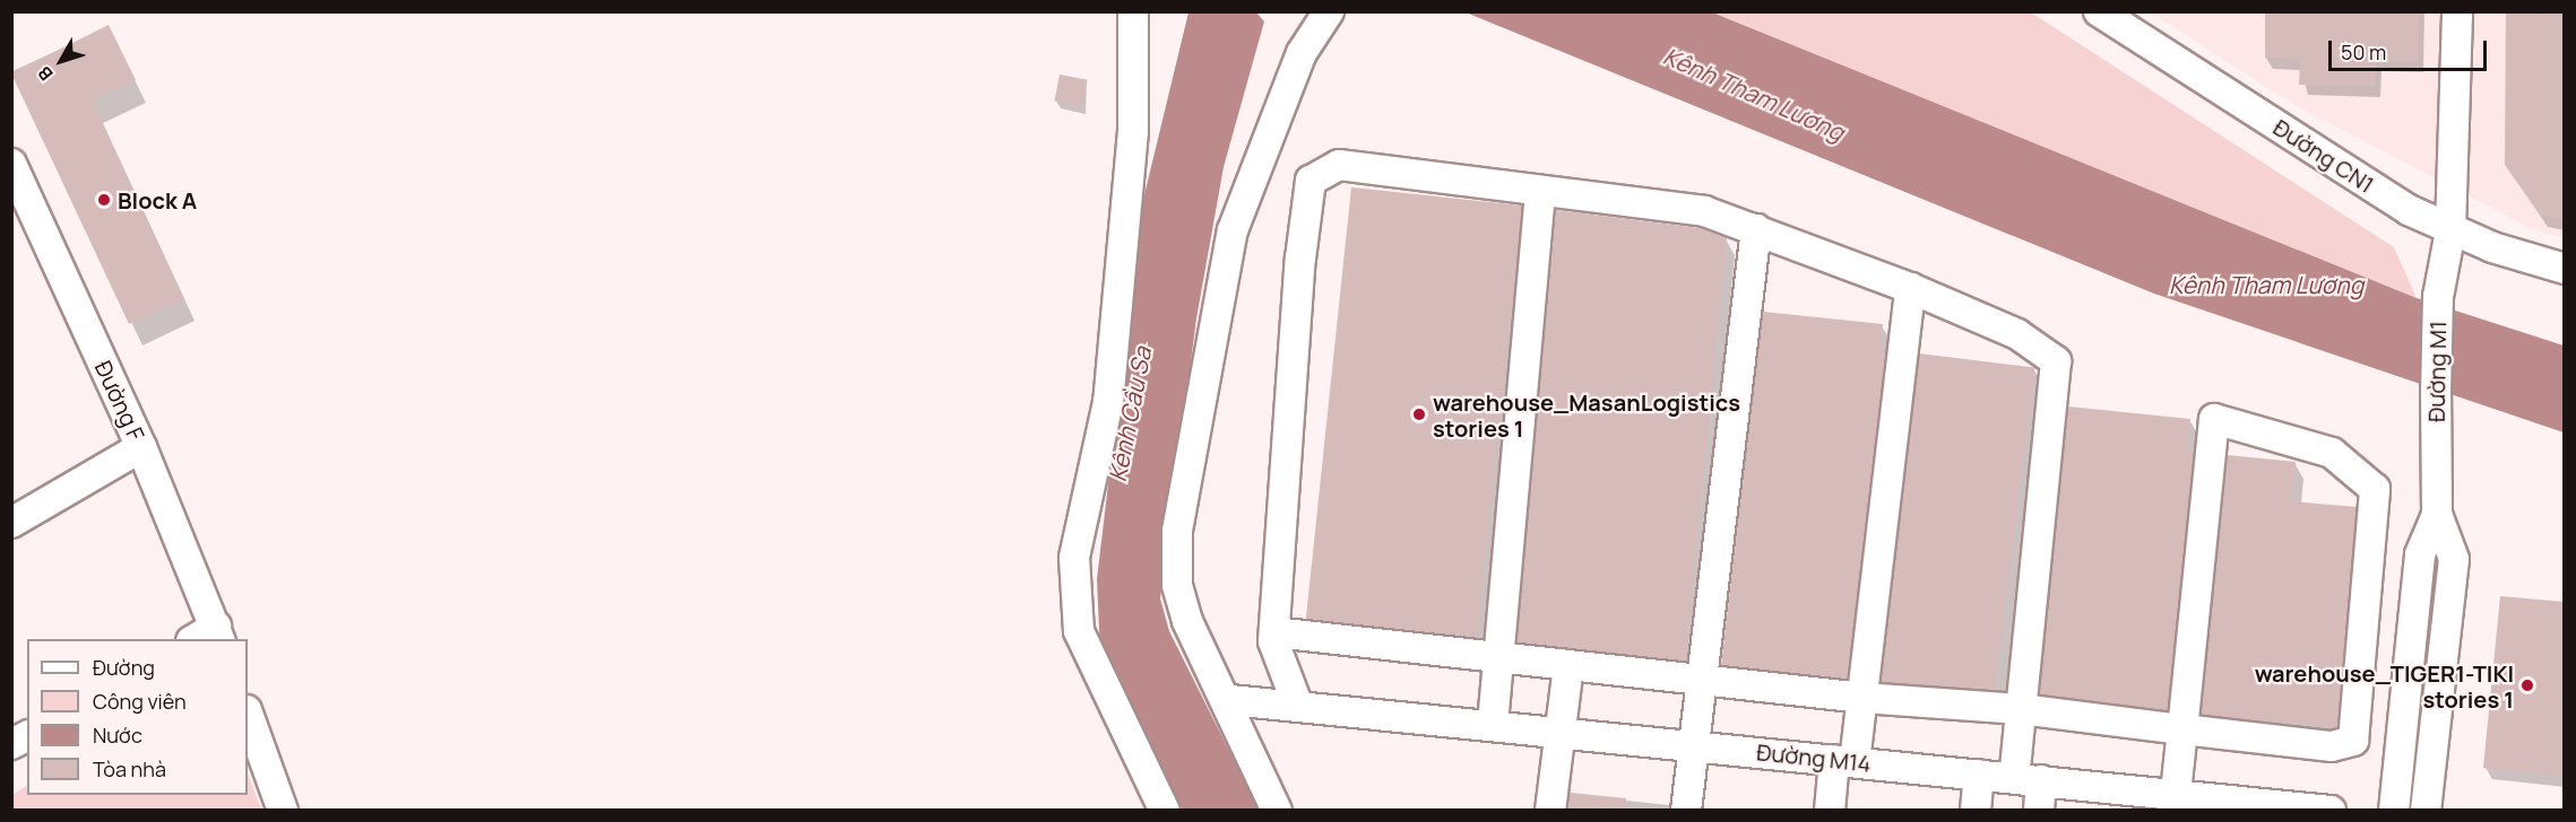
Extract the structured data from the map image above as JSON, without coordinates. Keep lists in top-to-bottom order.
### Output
{
  "streets": {
    "street": [
      "Đường CN1",
      "Đường M1",
      "Đường F",
      "Đường M14"
    ]
  },
  "crossings": [
    ["Đường CN1", "Đường M1"]
  ],
  "water": ["Kênh Tham Lương", "Kênh Cầu Sa"],
  "places": ["Block A", "warehouse_MasanLogistics stories 1", "warehouse_TIGER1-TIKI stories 1"],
  "legend": [
    "Đường",
    "Công viên",
    "Nước",
    "Tòa nhà"
  ],
  "scale_bar": "50 m",
  "north": "bottom left"
}
